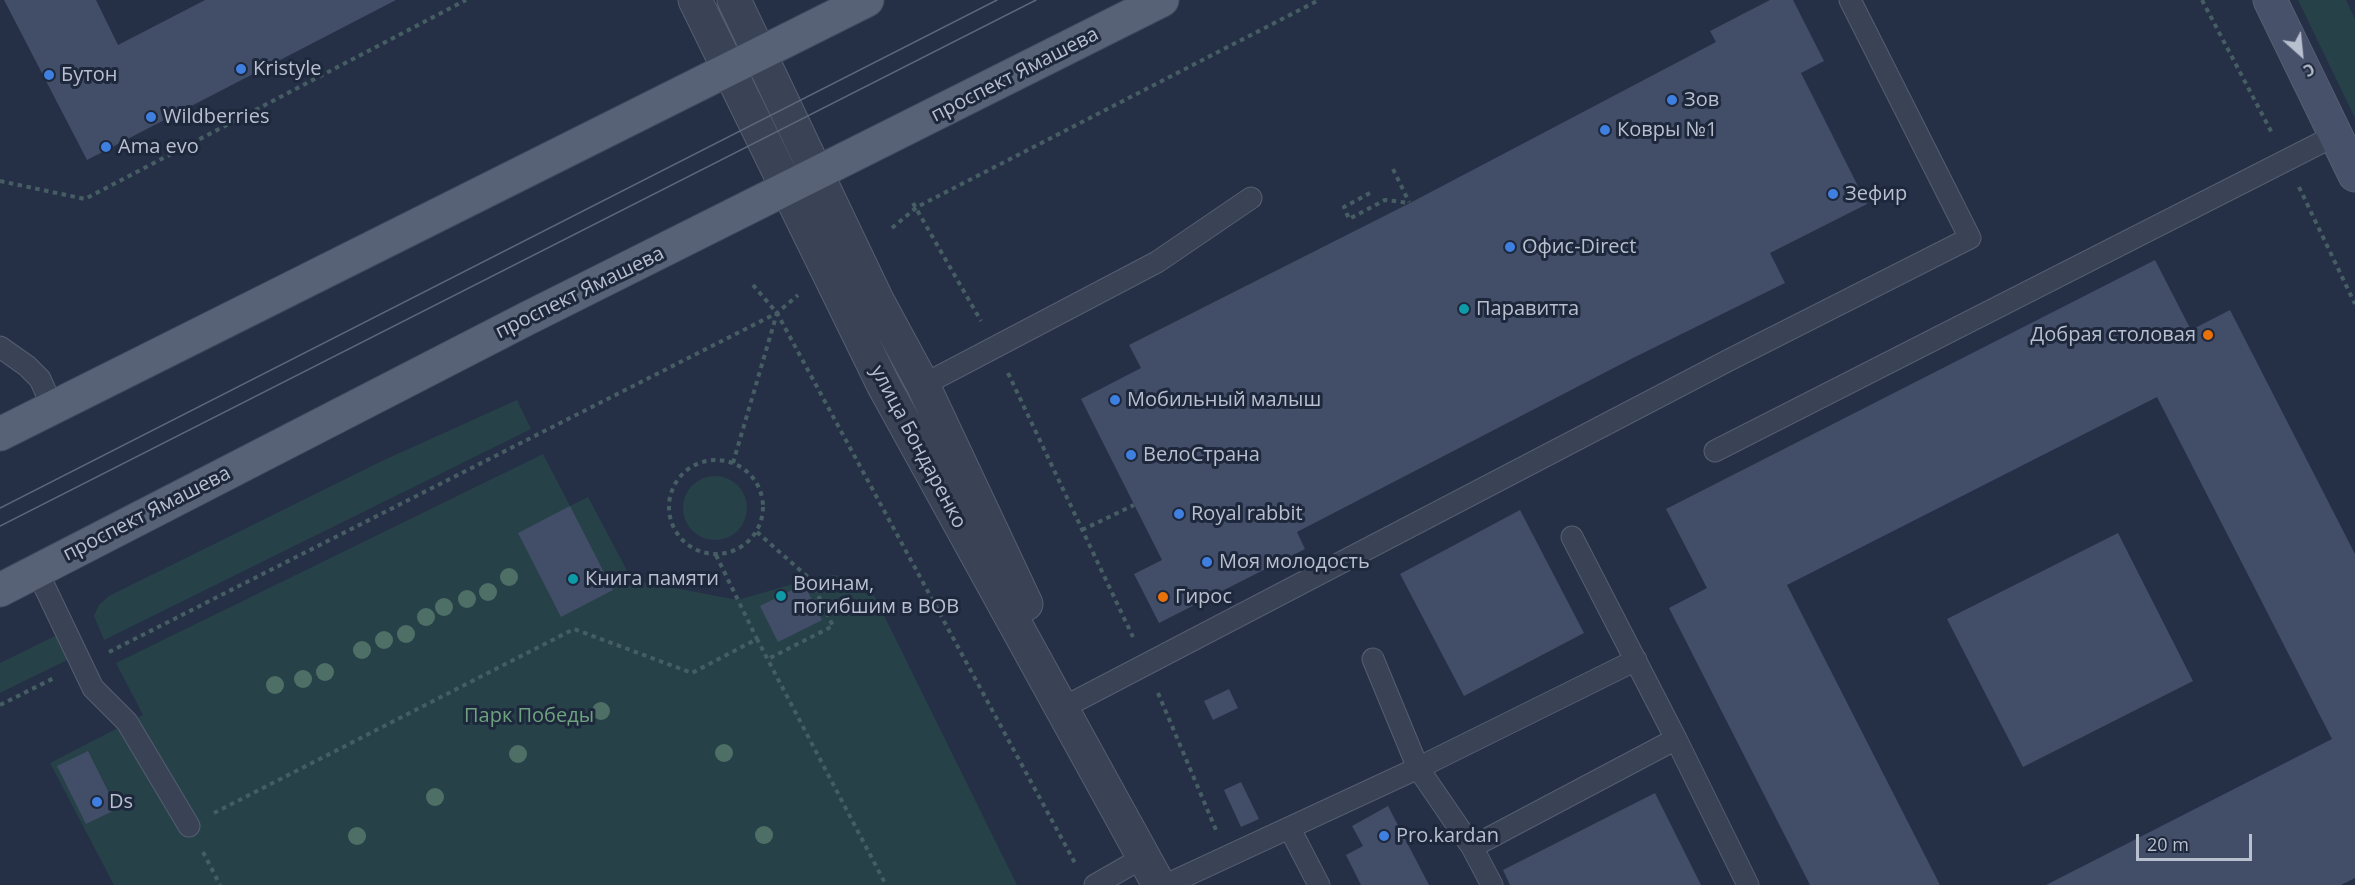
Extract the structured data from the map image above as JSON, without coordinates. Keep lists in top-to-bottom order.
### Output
{
  "streets": {
    "main road": ["проспект Ямашева"],
    "street": ["улица Бондаренко"]
  },
  "crossings": [
    ["проспект Ямашева", "улица Бондаренко"]
  ],
  "parks": ["Парк Победы"],
  "places": [
    "Kristyle",
    "Бутон",
    "Зов",
    "Wildberries",
    "Ковры №1",
    "Ama evo",
    "Зефир",
    "Офис-Direct",
    "Паравитта",
    "Добрая столовая",
    "Мобильный малыш",
    "ВелоСтрана",
    "Royal rabbit",
    "Моя молодость",
    "Книга памяти",
    "Воинам, погибшим в ВОВ",
    "Гирос",
    "Ds",
    "Pro.kardan"
  ],
  "scale_bar": "20 m",
  "north": "bottom right"
}
